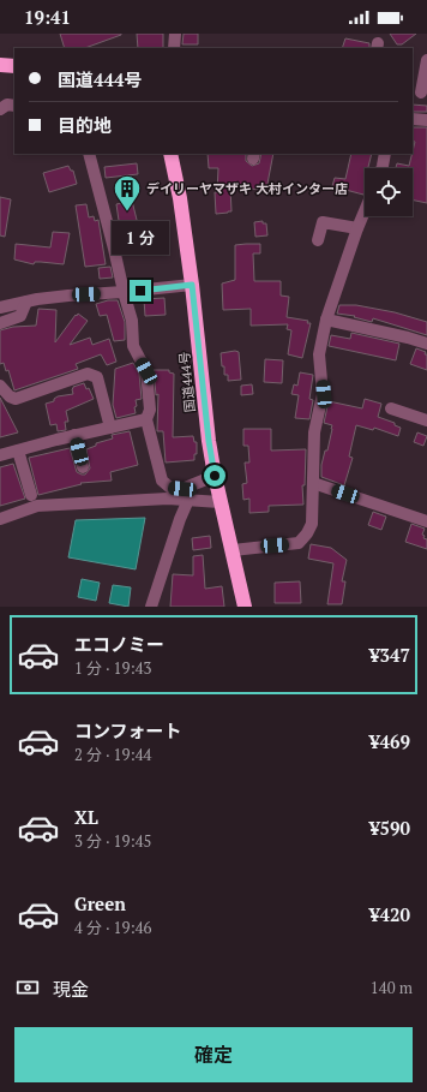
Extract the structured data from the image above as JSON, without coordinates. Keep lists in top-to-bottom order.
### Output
{
  "streets": {
    "highway": ["国道444号"]
  },
  "places": {
    "building": ["デイリーヤマザキ 大村インター店"]
  },
  "page": {
    "status": "19:41",
    "banner": ["国道444号", "目的地"],
    "bubble": "1 分",
    "list": [
      {
        "name": "エコノミー",
        "note": "1 分 · 19:43",
        "value": "¥347"
      },
      {
        "name": "コンフォート",
        "note": "2 分 · 19:44",
        "value": "¥469"
      },
      {
        "name": "XL",
        "note": "3 分 · 19:45",
        "value": "¥590"
      },
      {
        "name": "Green",
        "note": "4 分 · 19:46",
        "value": "¥420"
      }
    ],
    "pay": ["現金", "140 m"],
    "buttons": "確定"
  }
}
